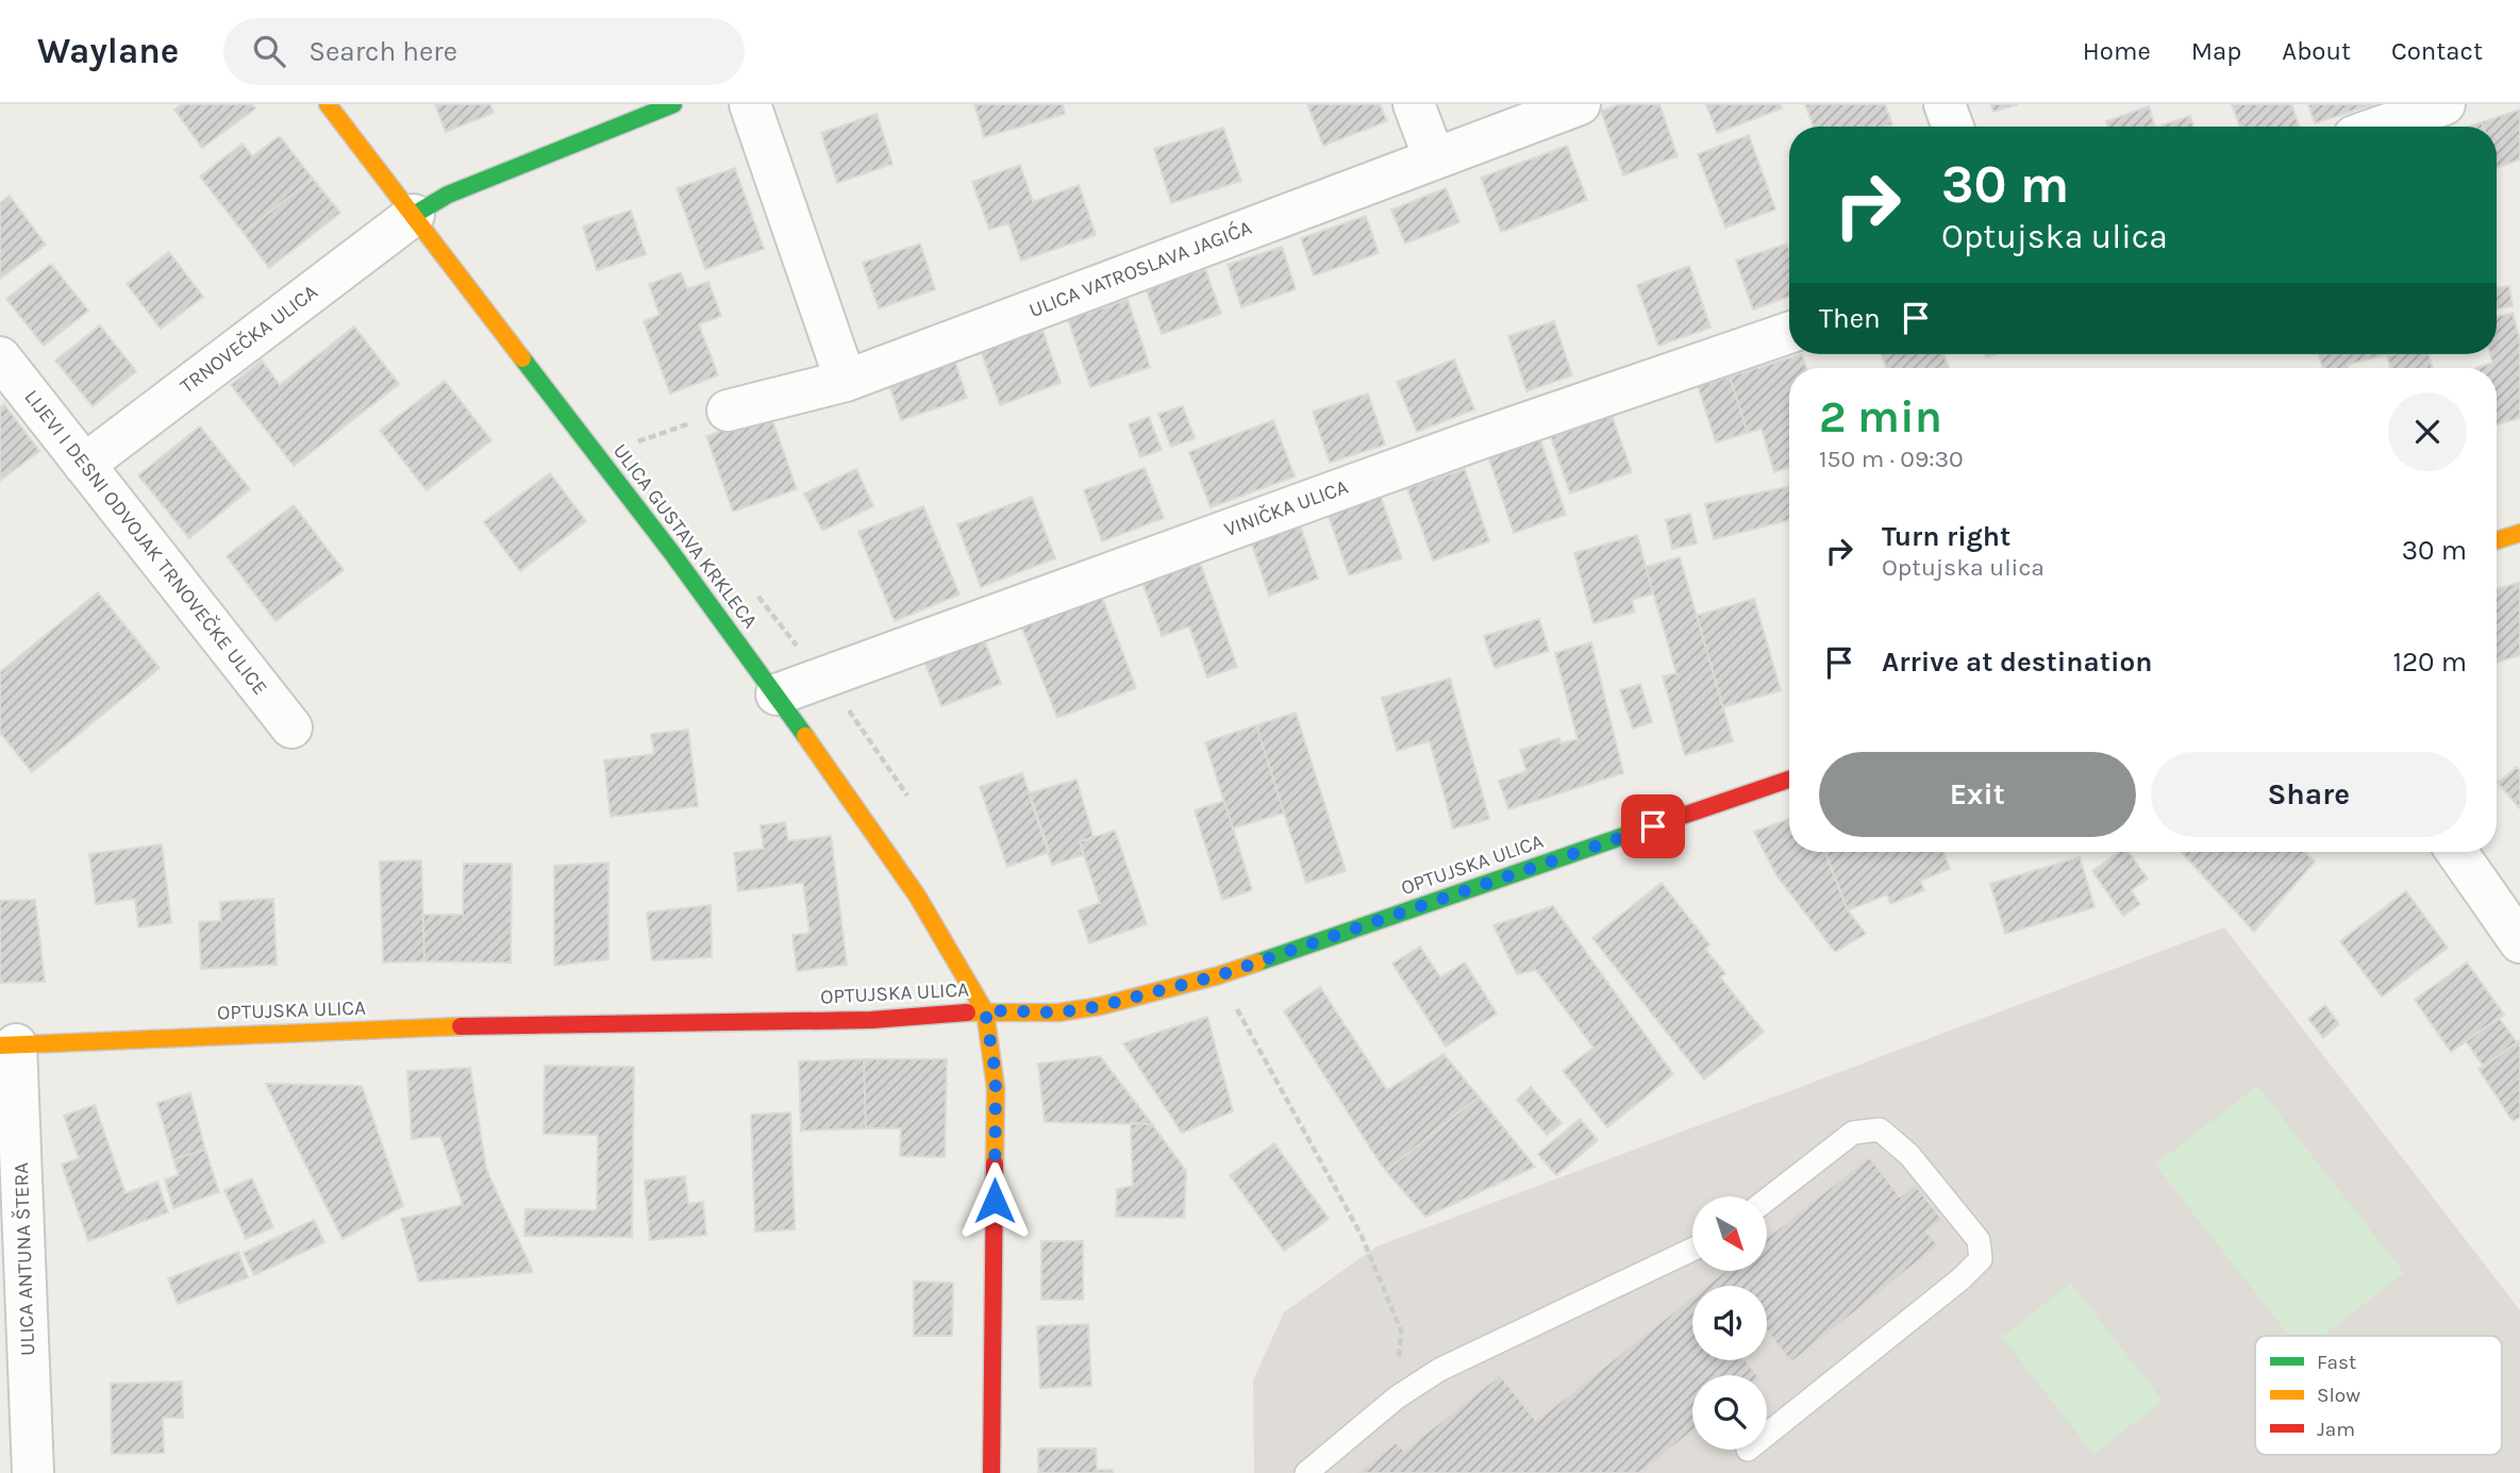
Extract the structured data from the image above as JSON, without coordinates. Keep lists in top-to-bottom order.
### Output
{
  "streets": {
    "main road": ["ULICA GUSTAVA KRKLECA", "OPTUJSKA ULICA"],
    "street": [
      "ULICA VATROSLAVA JAGIĆA",
      "TRNOVEČKA ULICA",
      "VINIČKA ULICA",
      "LIJEVI I DESNI ODVOJAK TRNOVEČKE ULICE",
      "ULICA ANTUNA ŠTERA"
    ]
  },
  "crossings": [
    ["TRNOVEČKA ULICA", "ULICA GUSTAVA KRKLECA"],
    ["TRNOVEČKA ULICA", "LIJEVI I DESNI ODVOJAK TRNOVEČKE ULICE"],
    ["VINIČKA ULICA", "ULICA GUSTAVA KRKLECA"],
    ["ULICA GUSTAVA KRKLECA", "OPTUJSKA ULICA"],
    ["OPTUJSKA ULICA", "ULICA ANTUNA ŠTERA"]
  ],
  "legend": ["Fast", "Slow", "Jam"],
  "north": "bottom right",
  "page": {
    "header": "Waylane",
    "search": "Search here",
    "nav": [
      "Home",
      "Map",
      "About",
      "Contact"
    ],
    "turn": ["30 m", "Optujska ulica"],
    "then": "Then",
    "heading": ["2 min", "150 m · 09:30"],
    "list": [
      {
        "name": "Turn right",
        "note": "Optujska ulica",
        "value": "30 m"
      },
      {
        "name": "Arrive at destination",
        "value": "120 m"
      }
    ],
    "buttons": ["Exit", "Share"]
  }
}
